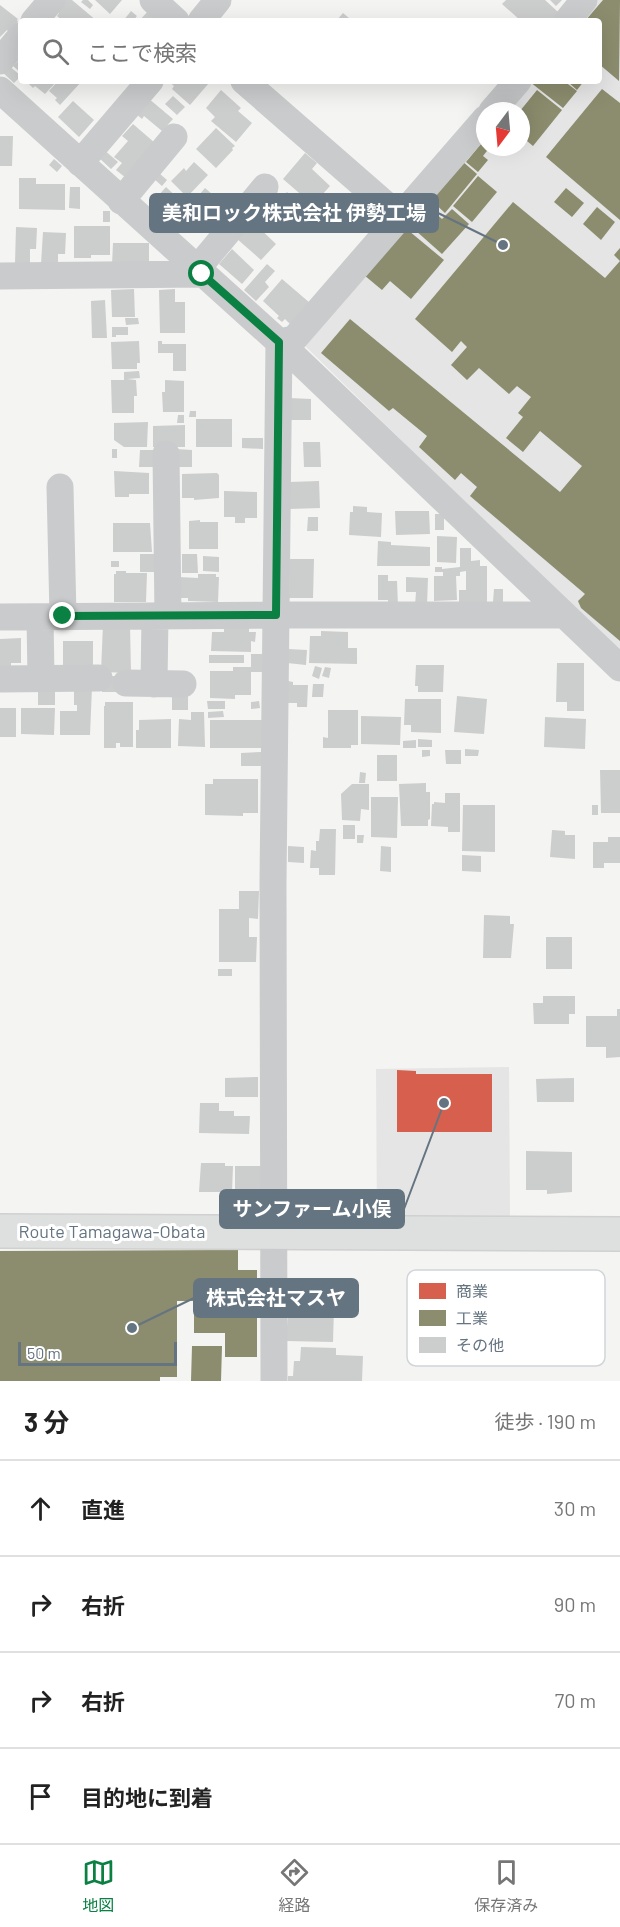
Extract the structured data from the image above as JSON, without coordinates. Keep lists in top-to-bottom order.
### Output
{
  "streets": {
    "main road": ["Route Tamagawa-Obata"]
  },
  "places": ["美和ロック株式会社 伊勢工場", "サンファーム小俣", "株式会社マスヤ"],
  "legend": ["商業", "工業", "その他"],
  "scale_bar": "50 m",
  "north": "bottom",
  "page": {
    "search": "ここで検索",
    "scale": "50 m",
    "heading": ["3 分", "徒歩 · 190 m"],
    "list": [
      ["直進", "30 m"],
      ["右折", "90 m"],
      ["右折", "70 m"],
      "目的地に到着"
    ],
    "nav": ["地図", "経路", "保存済み"]
  }
}
